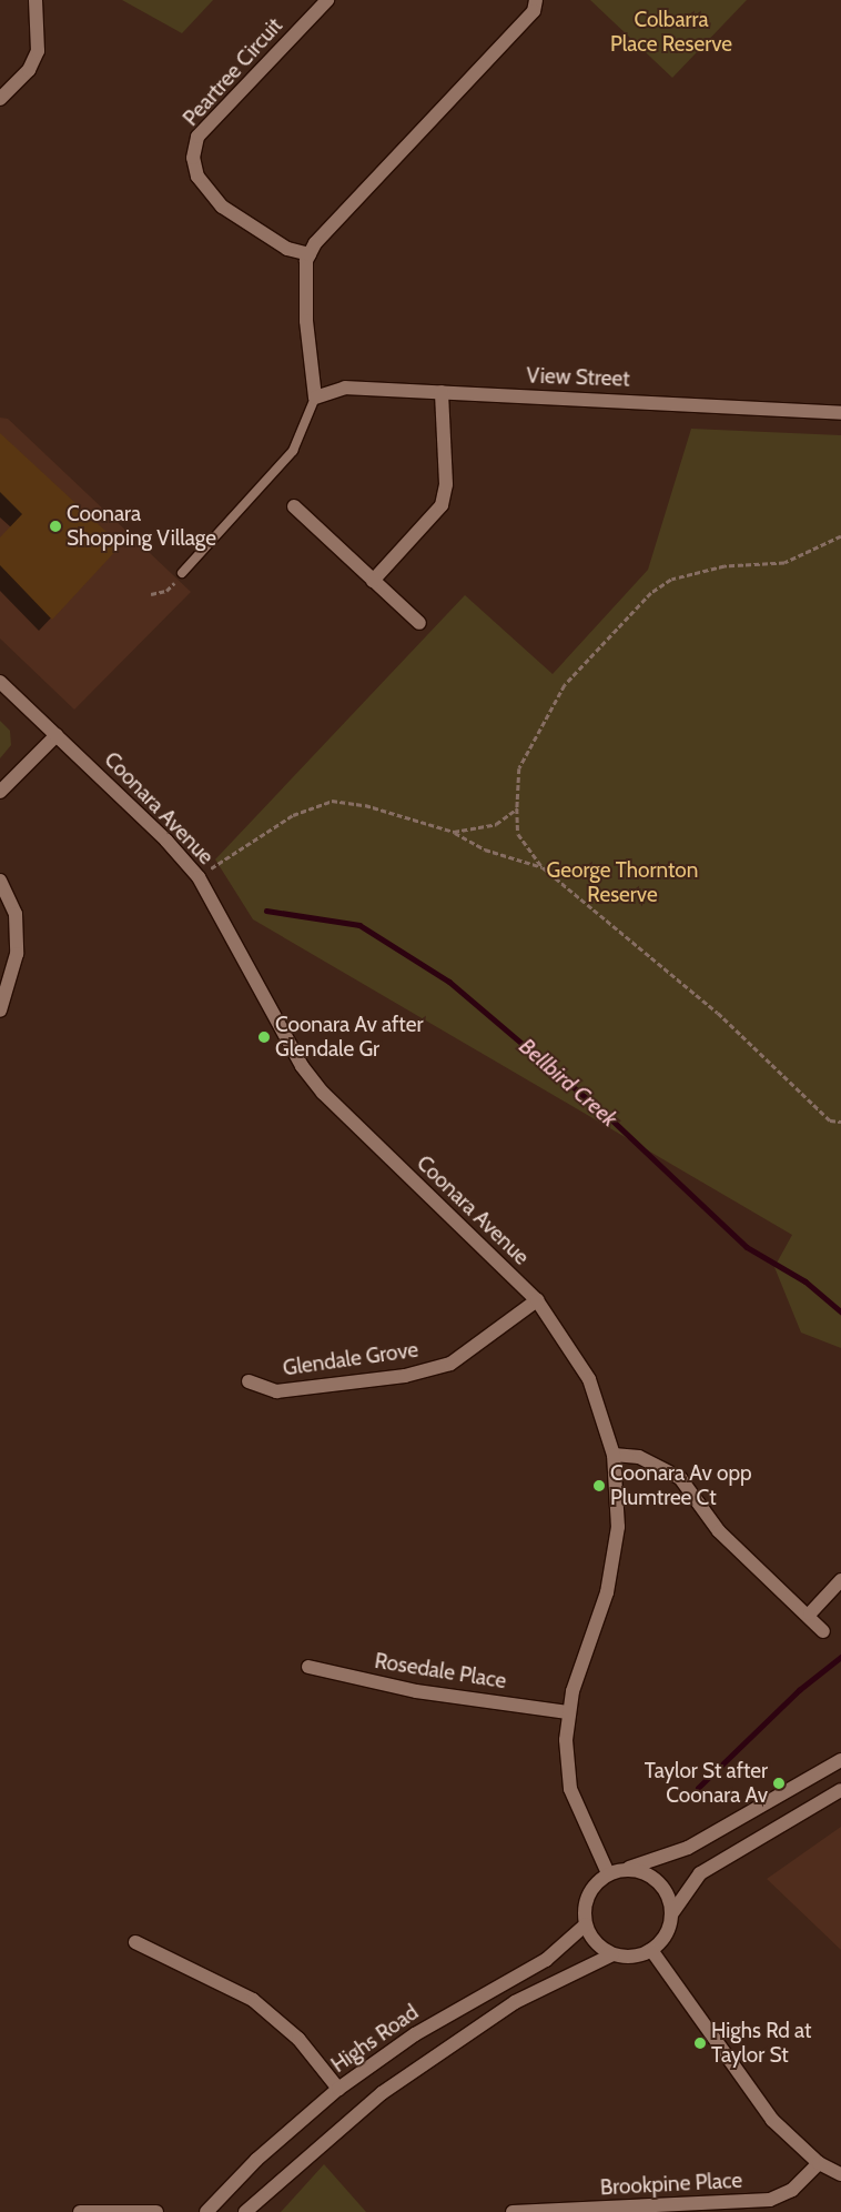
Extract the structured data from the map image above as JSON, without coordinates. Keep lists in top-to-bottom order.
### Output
{
  "streets": {
    "street": [
      "Peartree Circuit",
      "View Street",
      "Coonara Avenue",
      "Glendale Grove",
      "Rosedale Place",
      "Highs Road",
      "Brookpine Place"
    ]
  },
  "crossings": [
    ["Coonara Avenue", "Glendale Grove"],
    ["Coonara Avenue", "Rosedale Place"],
    ["Coonara Avenue", "Highs Road"]
  ],
  "water": ["Bellbird Creek"],
  "parks": ["Colbarra Place Reserve", "George Thornton Reserve"],
  "places": [
    "Coonara Shopping Village",
    "Coonara Av after Glendale Gr",
    "Coonara Av opp Plumtree Ct",
    "Taylor St after Coonara Av",
    "Highs Rd at Taylor St"
  ]
}
